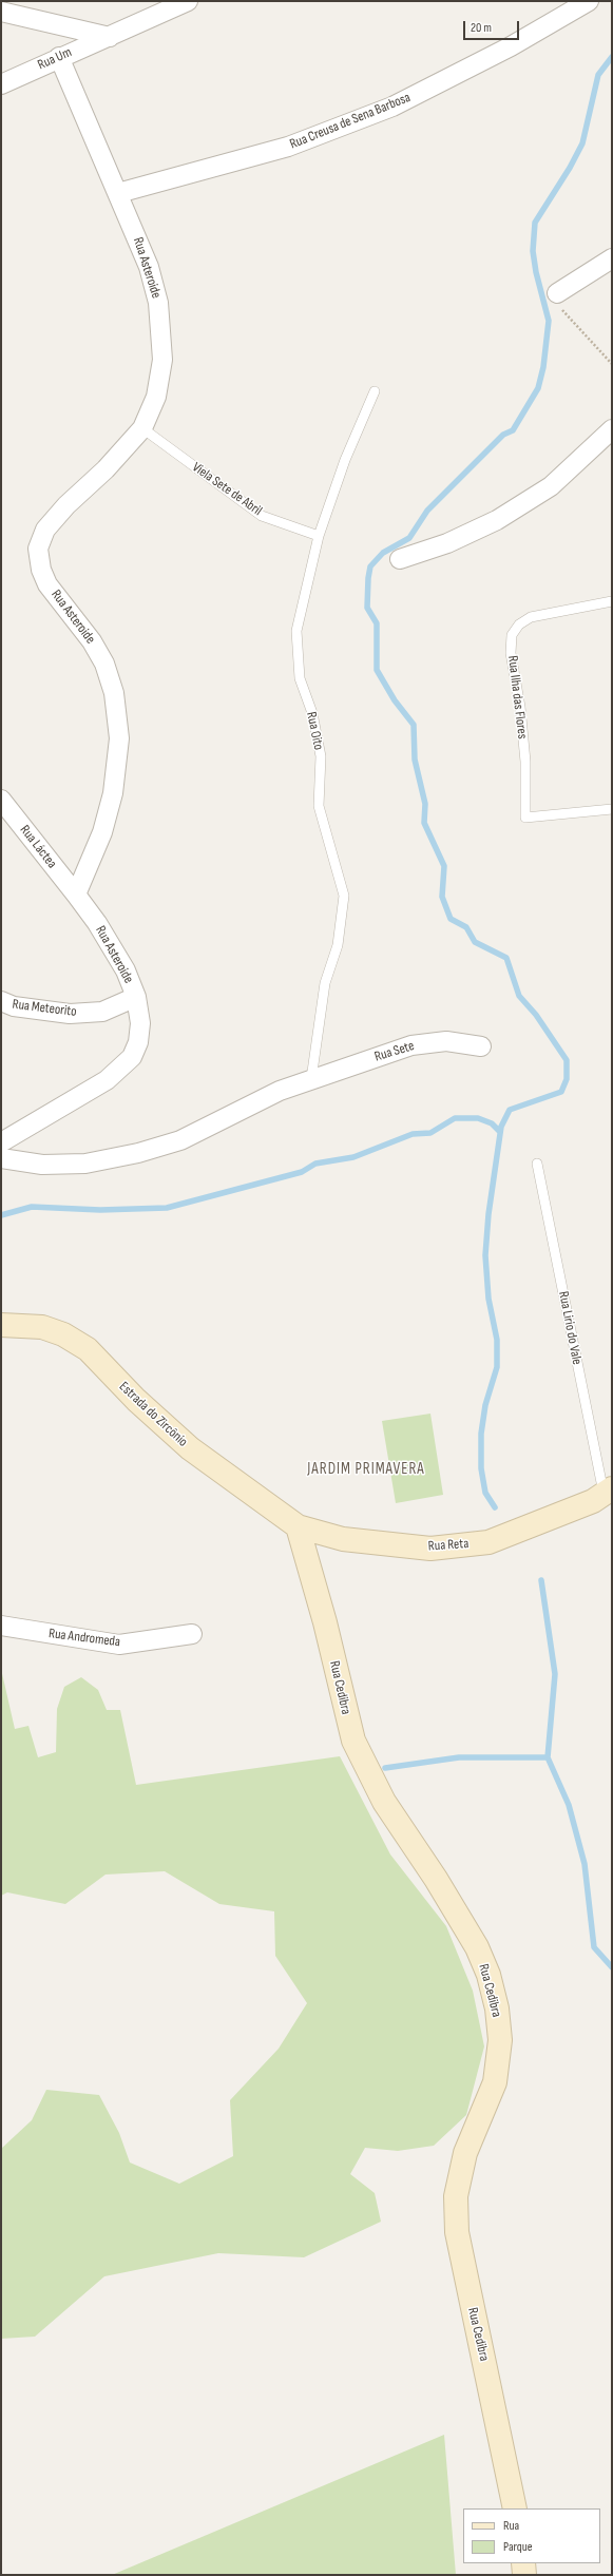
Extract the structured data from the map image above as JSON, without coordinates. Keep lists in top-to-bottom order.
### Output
{
  "streets": {
    "street": [
      "Rua Um",
      "Rua Creusa de Sena Barbosa",
      "Rua Asteroide",
      "Rua Láctea",
      "Rua Meteorito",
      "Rua Sete",
      "Estrada do Zircônio",
      "Rua Reta",
      "Rua Andromeda",
      "Rua Cedibra"
    ],
    "lane": [
      "Viela Sete de Abril",
      "Rua Ilha das Flores",
      "Rua Oito",
      "Rua Lirio do Vale"
    ]
  },
  "crossings": [
    ["Rua Um", "Rua Asteroide"],
    ["Rua Creusa de Sena Barbosa", "Rua Asteroide"],
    ["Rua Asteroide", "Viela Sete de Abril"],
    ["Rua Asteroide", "Rua Láctea"],
    ["Rua Asteroide", "Rua Meteorito"],
    ["Viela Sete de Abril", "Rua Oito"],
    ["Rua Oito", "Rua Sete"],
    ["Rua Lirio do Vale", "Rua Reta"],
    ["Estrada do Zircônio", "Rua Reta"],
    ["Estrada do Zircônio", "Rua Cedibra"],
    ["Rua Reta", "Rua Cedibra"]
  ],
  "districts": ["JARDIM PRIMAVERA"],
  "legend": ["Rua", "Parque"],
  "scale_bar": "20 m"
}
